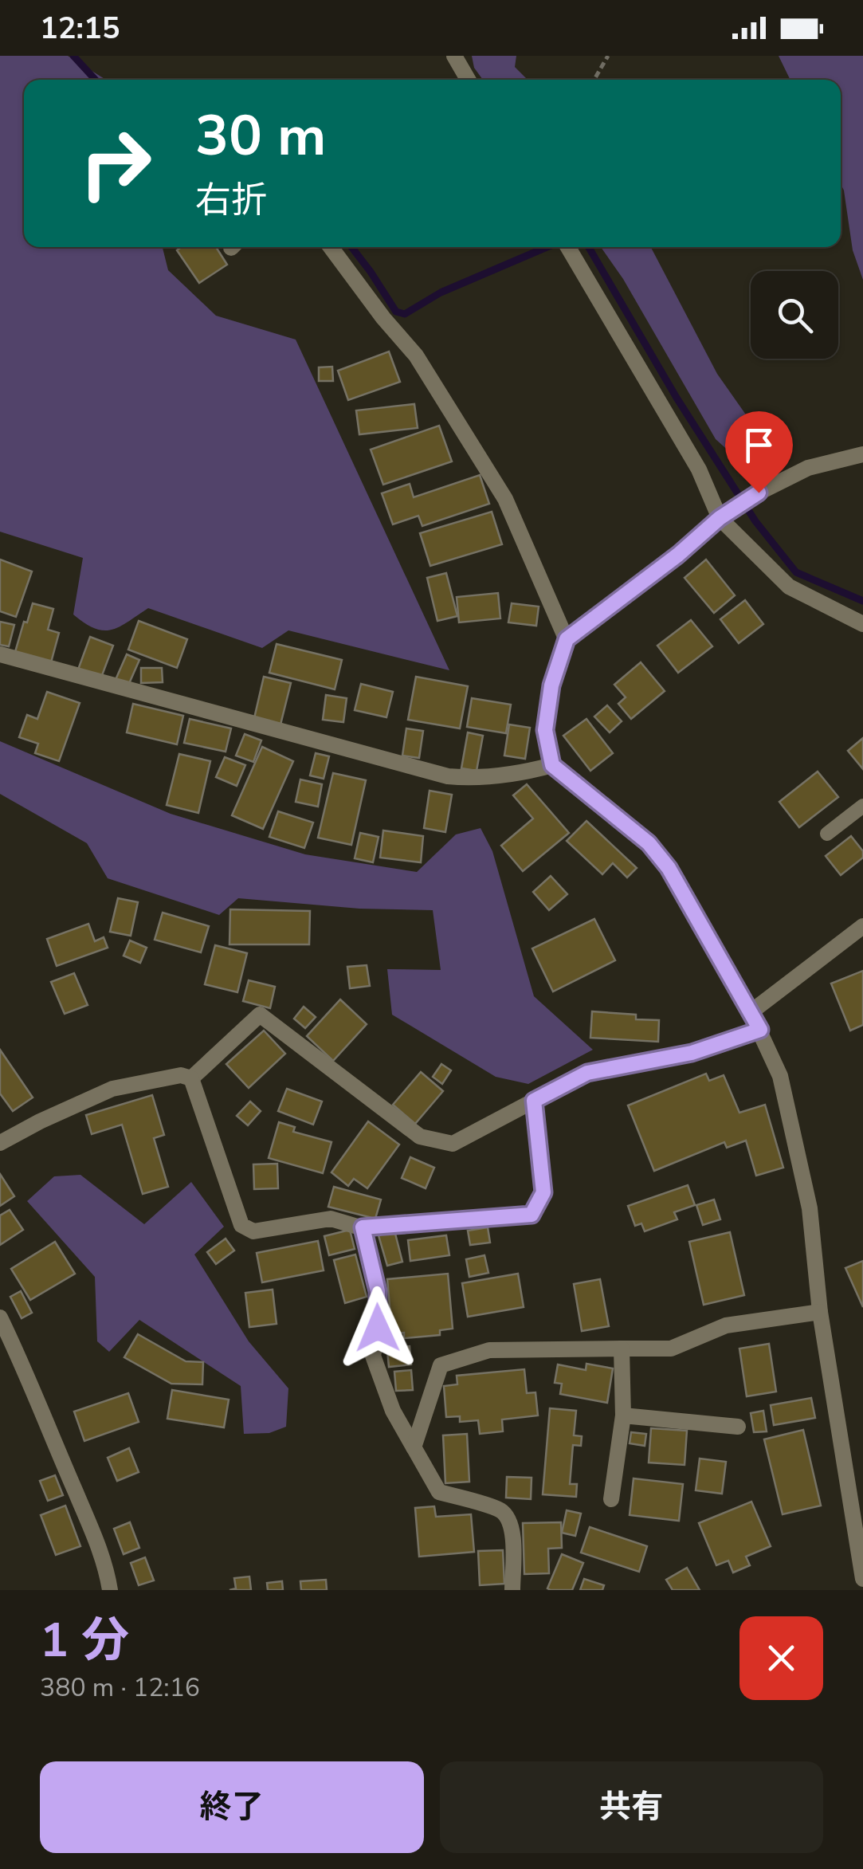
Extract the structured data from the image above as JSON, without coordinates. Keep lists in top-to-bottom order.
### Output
{
  "page": {
    "status": "12:15",
    "turn": ["30 m", "右折"],
    "heading": ["1 分", "380 m · 12:16"],
    "buttons": ["終了", "共有"]
  }
}
